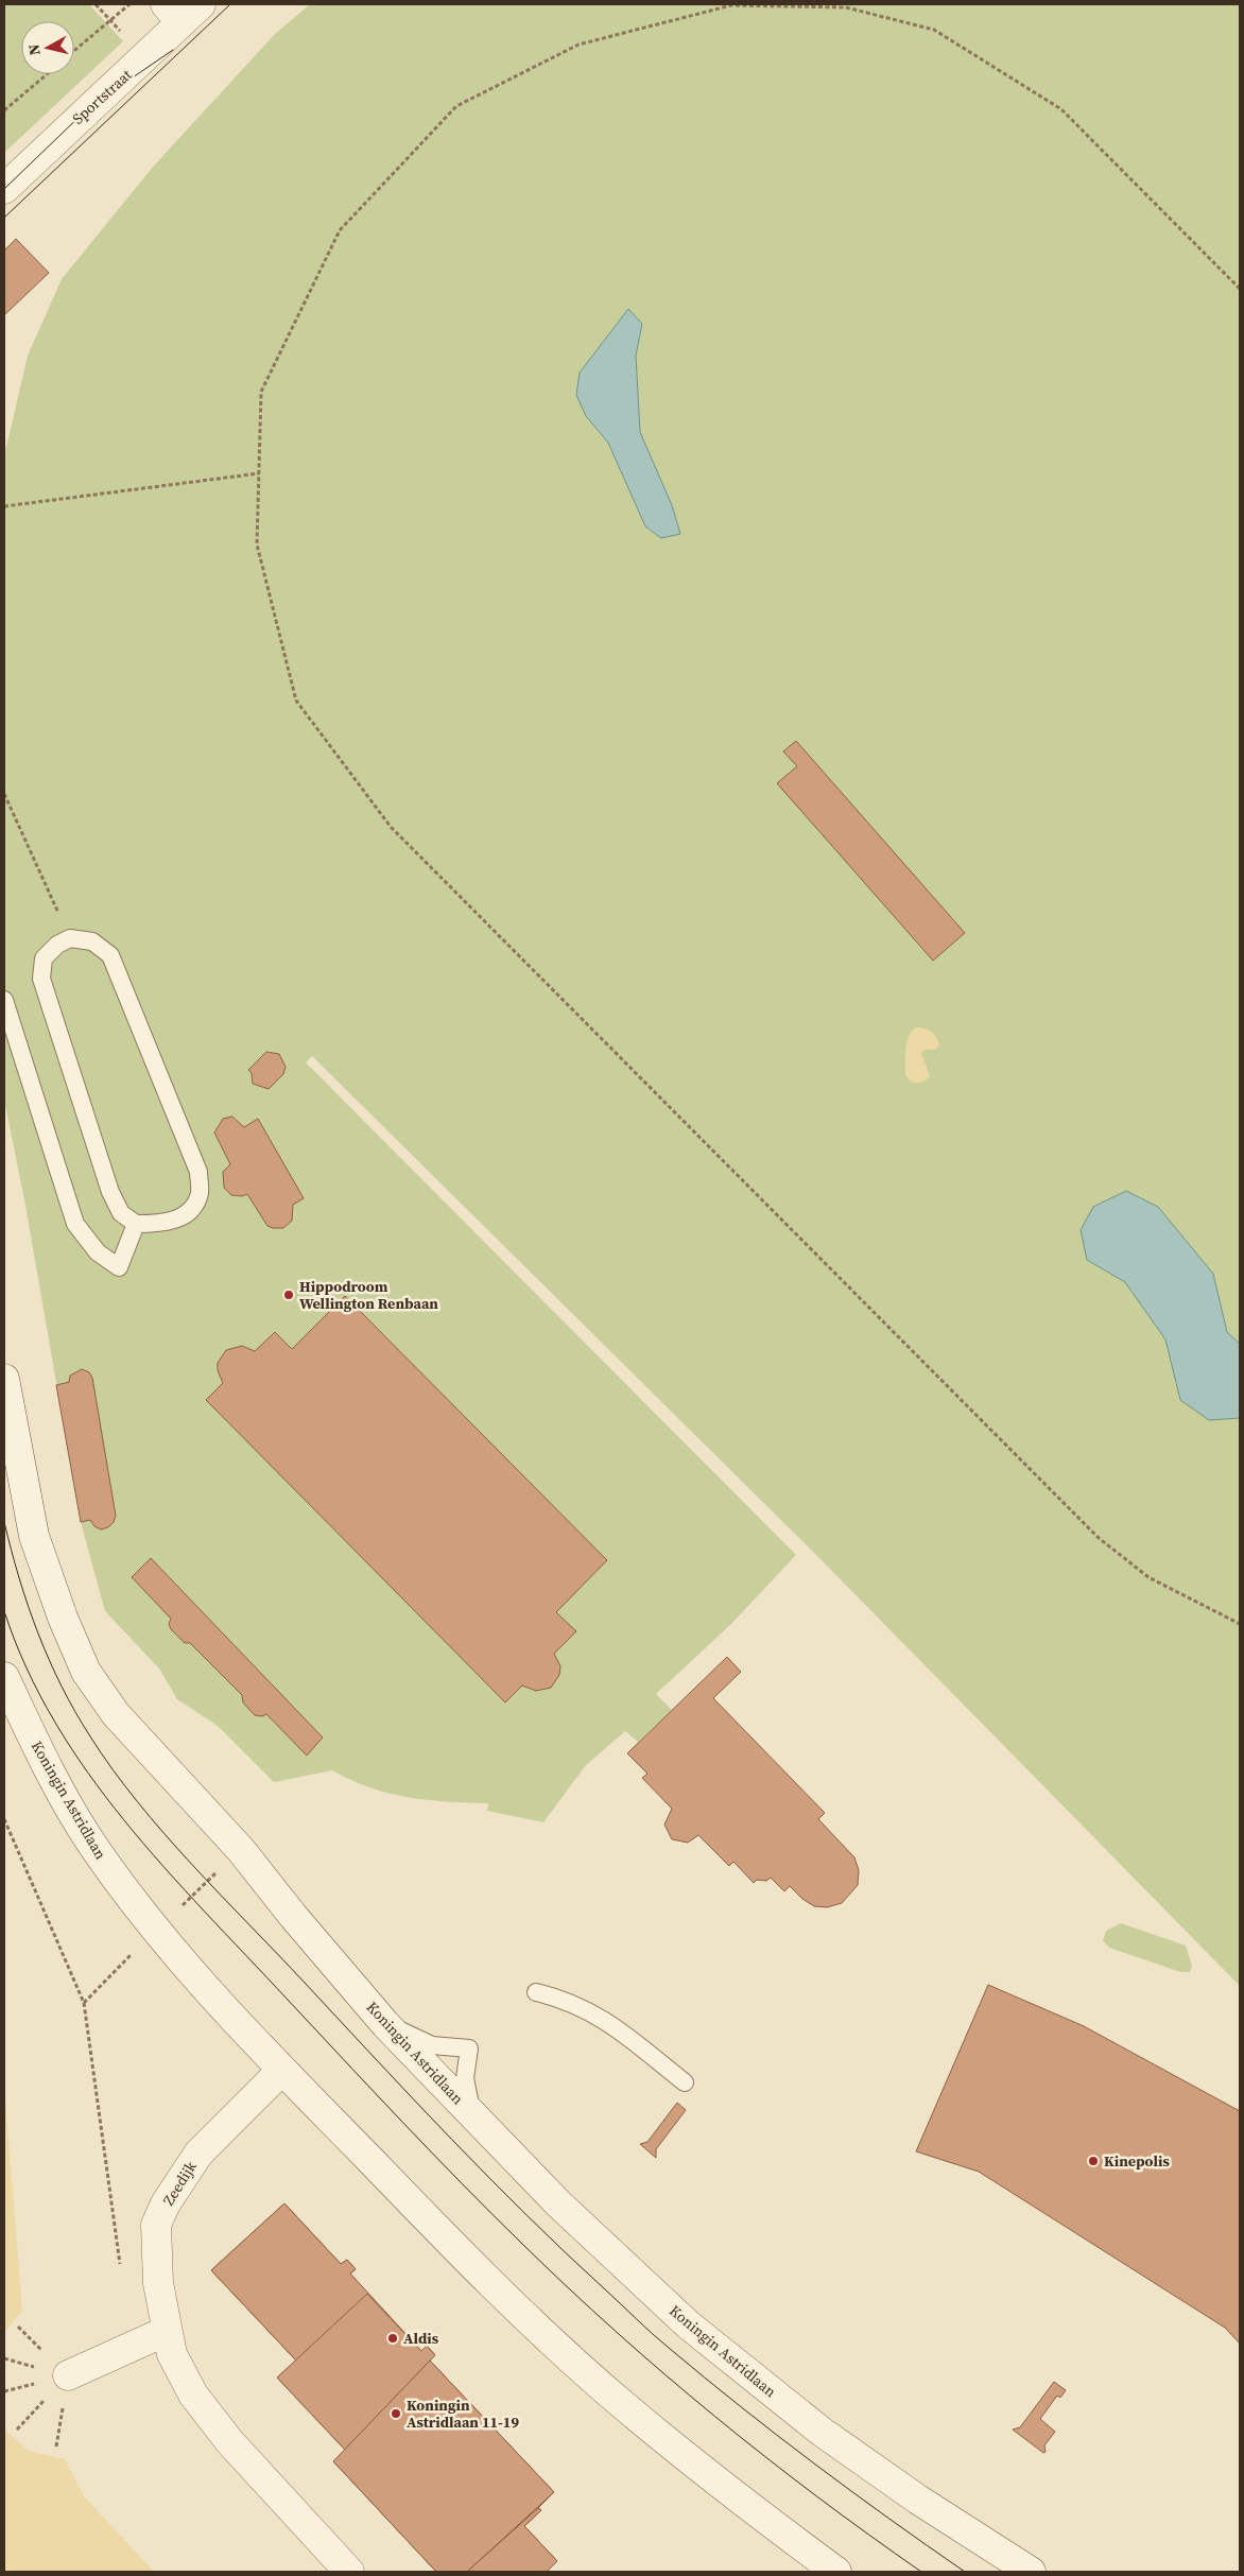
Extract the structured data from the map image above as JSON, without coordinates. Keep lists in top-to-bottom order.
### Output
{
  "streets": {
    "street": ["Sportstraat", "Koningin Astridlaan", "Zeedijk"]
  },
  "crossings": [
    ["Koningin Astridlaan", "Zeedijk"]
  ],
  "places": [
    "Hippodroom Wellington Renbaan",
    "Kinepolis",
    "Aldis",
    "Koningin Astridlaan 11-19"
  ],
  "north": "left"
}
